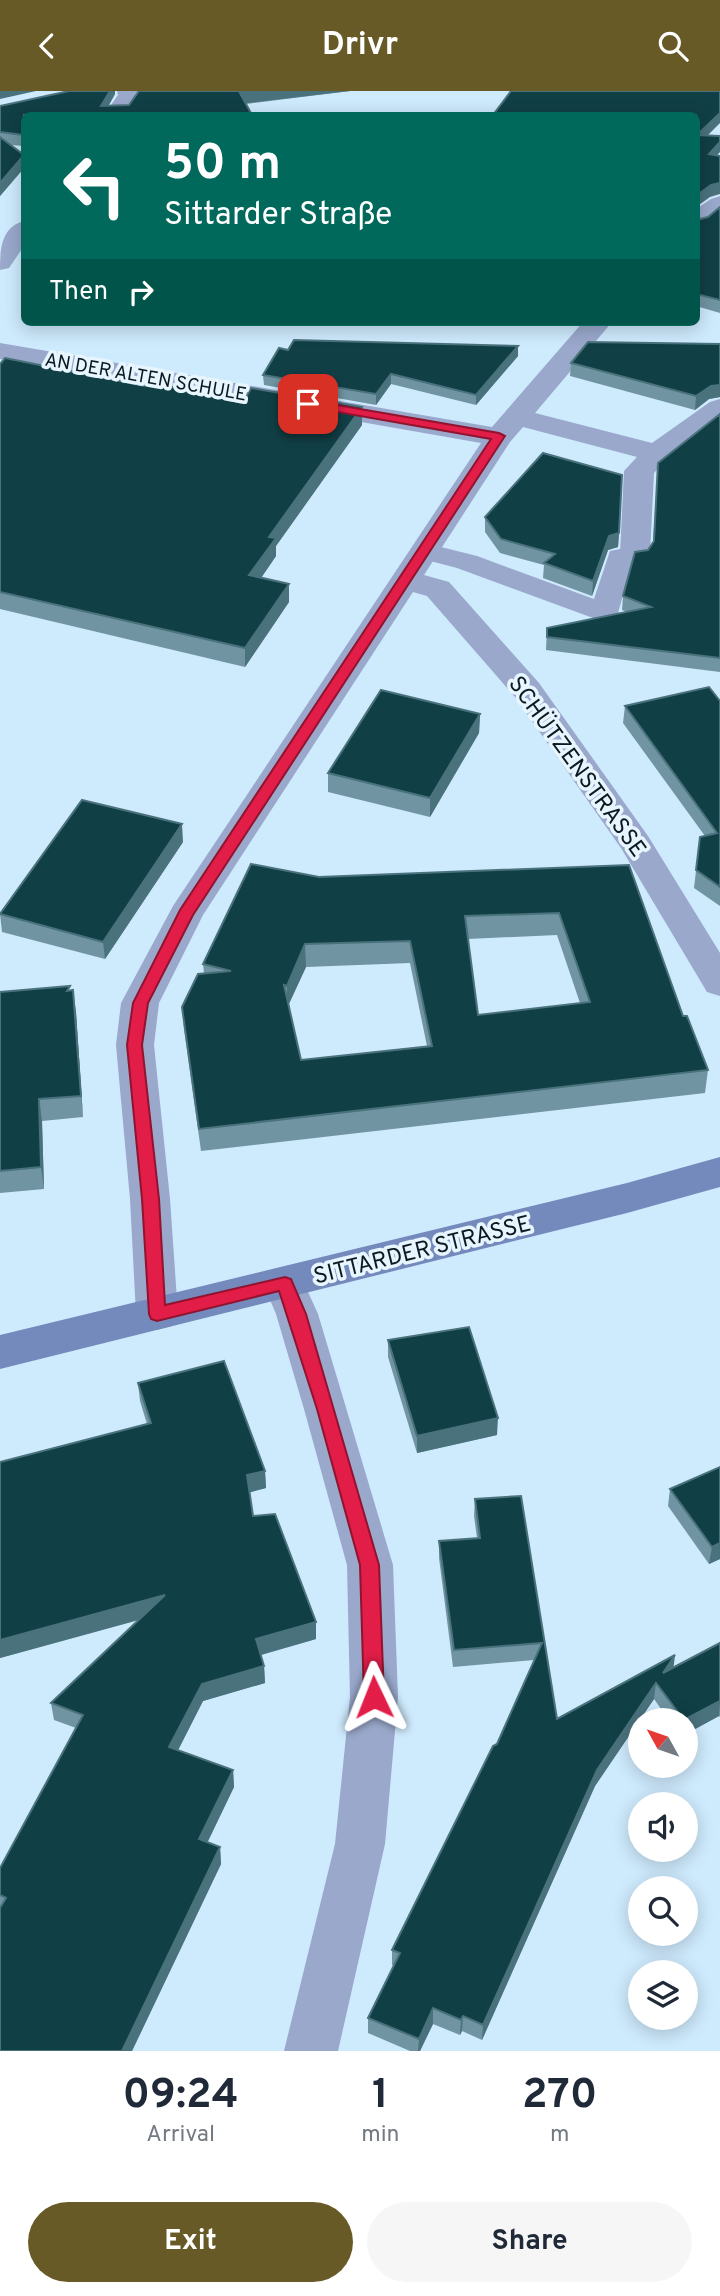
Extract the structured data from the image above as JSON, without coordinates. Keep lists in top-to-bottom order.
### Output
{
  "streets": {
    "main road": ["SITTARDER STRASSE"],
    "street": ["AN DER ALTEN SCHULE", "SCHÜTZENSTRASSE"]
  },
  "north": "top left",
  "page": {
    "header": "Drivr",
    "turn": ["50 m", "Sittarder Straße"],
    "then": "Then",
    "eta": [
      "09:24",
      "Arrival",
      "1",
      "min",
      "270",
      "m"
    ],
    "buttons": ["Exit", "Share"]
  }
}
